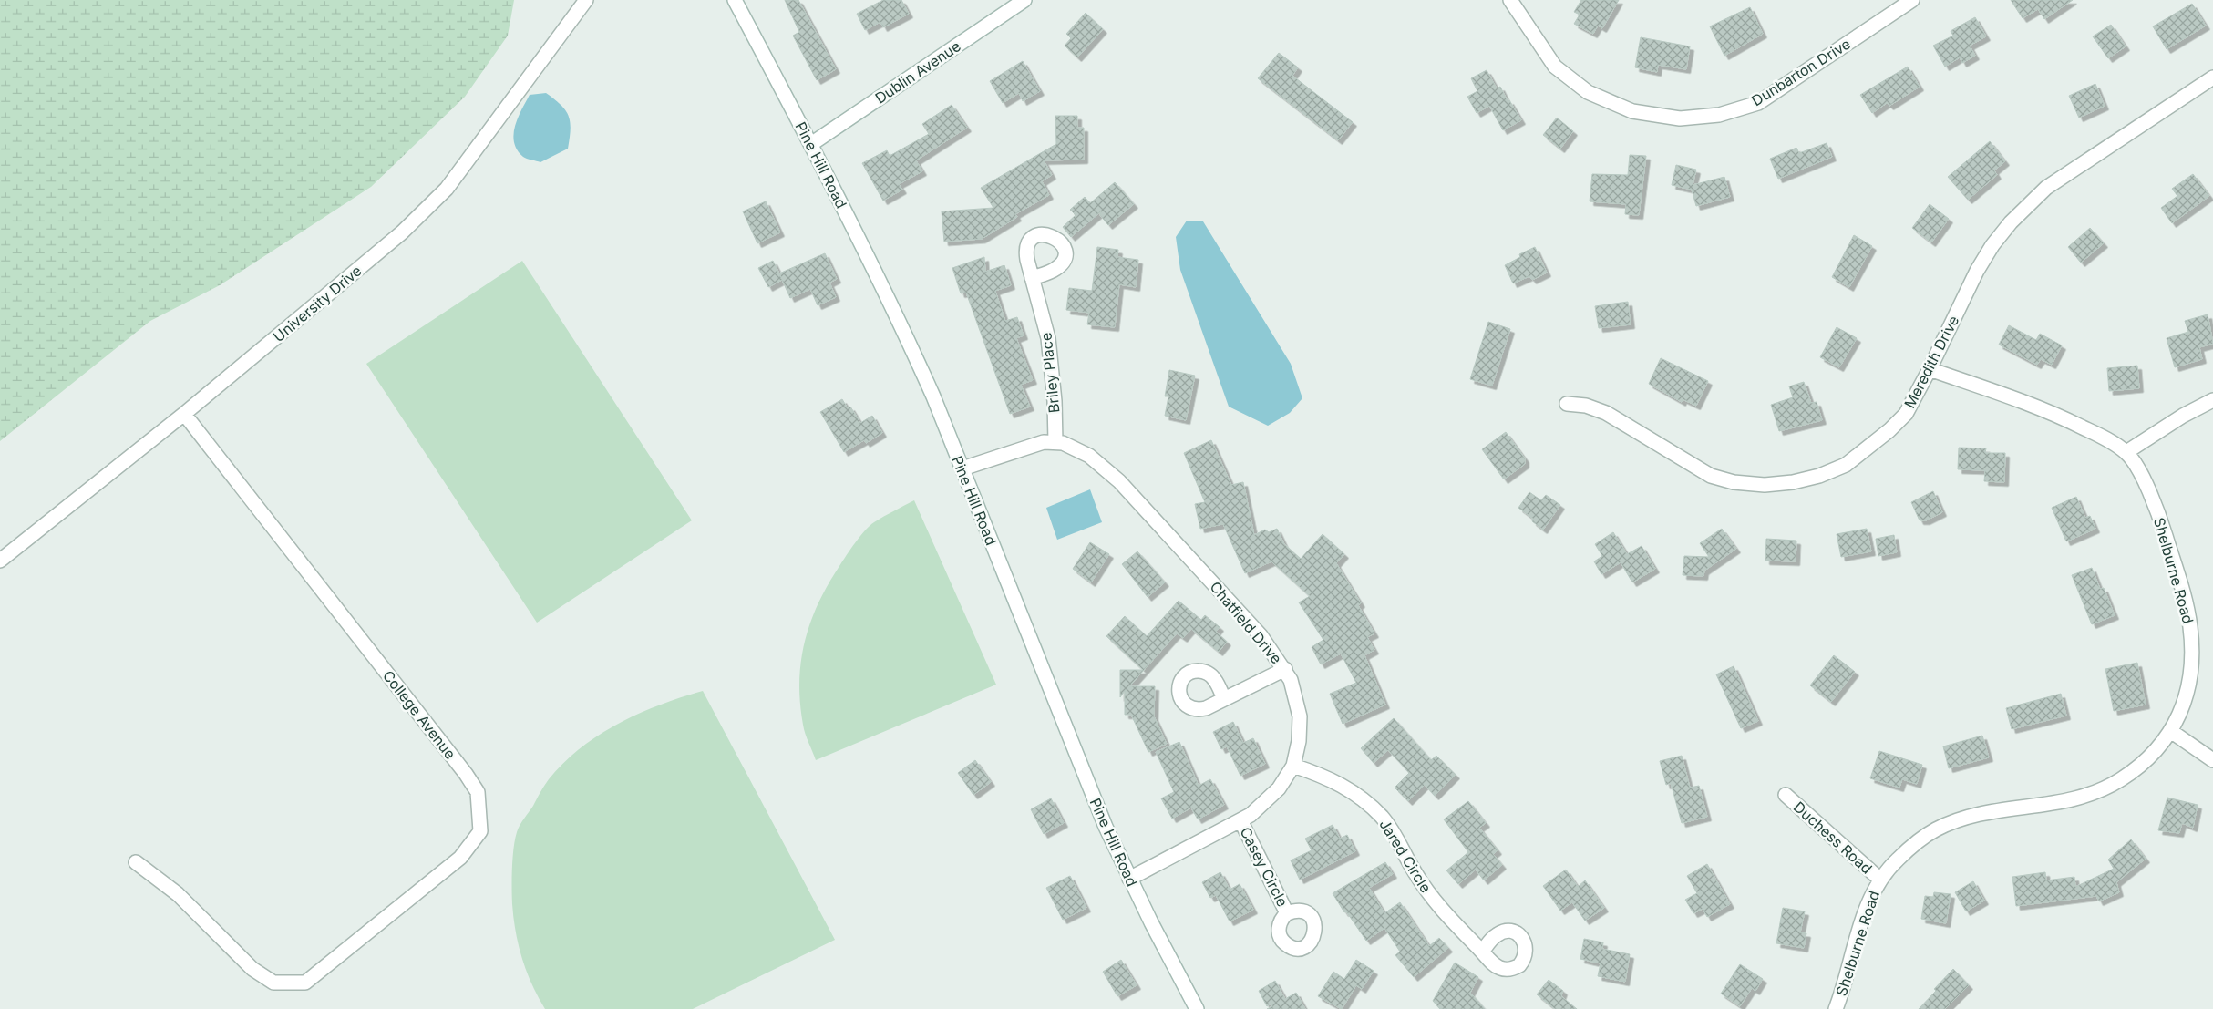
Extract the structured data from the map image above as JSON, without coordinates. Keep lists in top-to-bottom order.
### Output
{
  "streets": {
    "street": [
      "Dublin Avenue",
      "Dunbarton Drive",
      "Pine Hill Road",
      "University Drive",
      "Meredith Drive",
      "Briley Place",
      "Shelburne Road",
      "Chatfield Drive",
      "College Avenue",
      "Duchess Road",
      "Jared Circle",
      "Casey Circle"
    ]
  },
  "crossings": [
    ["Dublin Avenue", "Pine Hill Road"],
    ["Pine Hill Road", "Chatfield Drive"],
    ["University Drive", "College Avenue"],
    ["Meredith Drive", "Shelburne Road"],
    ["Briley Place", "Chatfield Drive"],
    ["Shelburne Road", "Duchess Road"],
    ["Chatfield Drive", "Jared Circle"],
    ["Chatfield Drive", "Casey Circle"]
  ]
}
